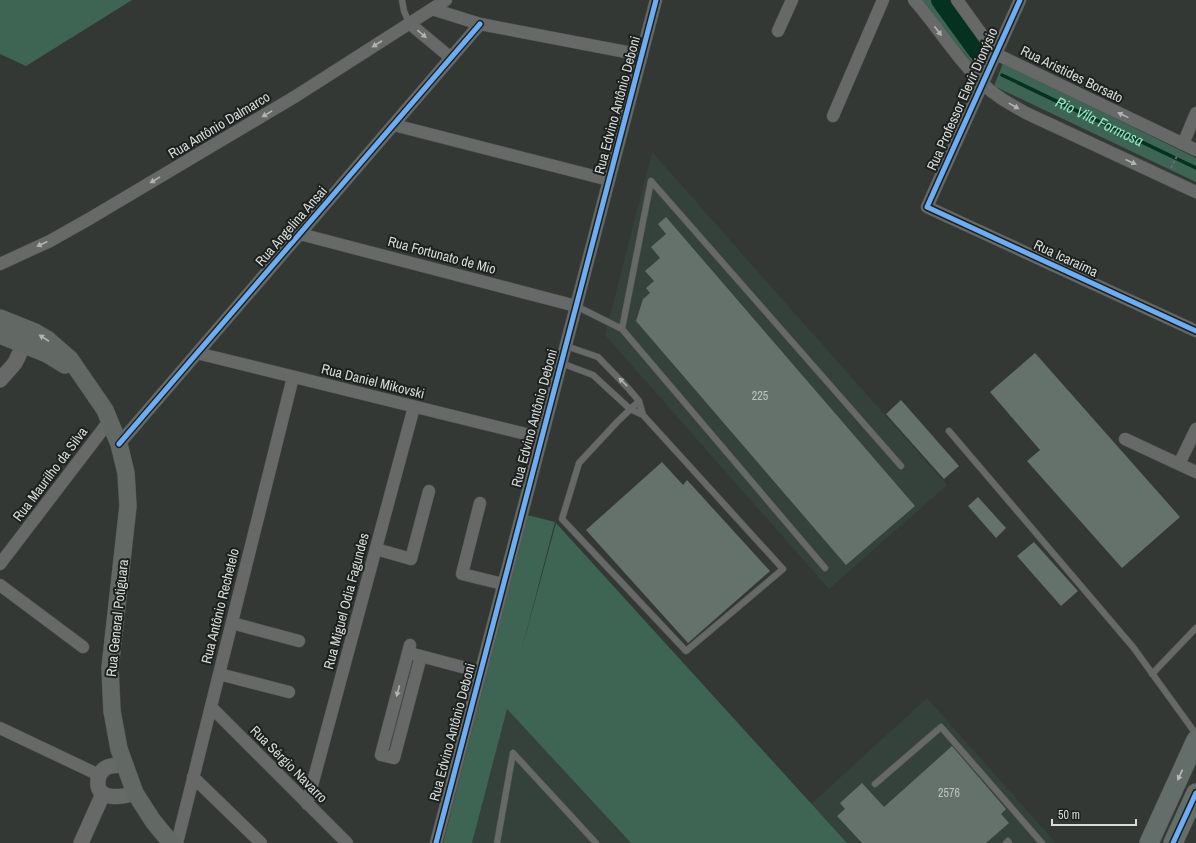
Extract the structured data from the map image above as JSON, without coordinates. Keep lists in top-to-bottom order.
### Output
{
  "streets": {
    "main road": ["Rua General Potiguara"],
    "street": [
      "Rua Aristides Borsato",
      "Rua Professor Elevir Dionýsio",
      "Rua Edvino Antônio Deboni",
      "Rua Antônio Dalmarco",
      "Rua Angelina Ansai",
      "Rua Fortunato de Mio",
      "Rua Icaraíma",
      "Rua Daniel Mikovski",
      "Rua Maurilho da Silva",
      "Rua Miguel Odia Fagundes",
      "Rua Antônio Rechetelo",
      "Rua Sérgio Navarro"
    ]
  },
  "crossings": [
    ["Rua Aristides Borsato", "Rua Professor Elevir Dionýsio"],
    ["Rua Professor Elevir Dionýsio", "Rua Icaraíma"],
    ["Rua Edvino Antônio Deboni", "Rua Fortunato de Mio"],
    ["Rua Edvino Antônio Deboni", "Rua Daniel Mikovski"],
    ["Rua Angelina Ansai", "Rua Fortunato de Mio"],
    ["Rua Angelina Ansai", "Rua Daniel Mikovski"],
    ["Rua Angelina Ansai", "Rua General Potiguara"],
    ["Rua Daniel Mikovski", "Rua Miguel Odia Fagundes"],
    ["Rua Daniel Mikovski", "Rua Antônio Rechetelo"],
    ["Rua Maurilho da Silva", "Rua General Potiguara"],
    ["Rua Miguel Odia Fagundes", "Rua Sérgio Navarro"],
    ["Rua Antônio Rechetelo", "Rua Sérgio Navarro"]
  ],
  "one_way": ["Rua Antônio Dalmarco"],
  "water": ["Rio Vila Formosa"],
  "house_numbers": ["225", "2576"],
  "scale_bar": "50 m"
}
